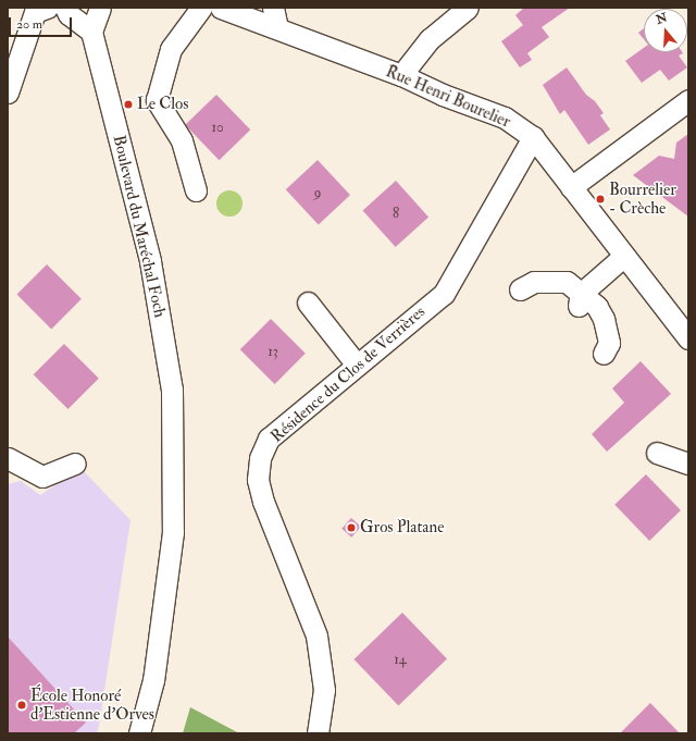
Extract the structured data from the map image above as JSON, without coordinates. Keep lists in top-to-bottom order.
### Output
{
  "streets": {
    "street": ["Rue Henri Bourelier", "Boulevard du Maréchal Foch", "Résidence du Clos de Verrières"]
  },
  "crossings": [
    ["Rue Henri Bourelier", "Résidence du Clos de Verrières"]
  ],
  "places": [
    "Le Clos",
    "Bourrelier - Crèche",
    "Gros Platane",
    "École Honoré d'Estienne d'Orves"
  ],
  "house_numbers": [
    "10",
    "9",
    "8",
    "13",
    "14"
  ],
  "scale_bar": "20 m",
  "north": "top"
}
